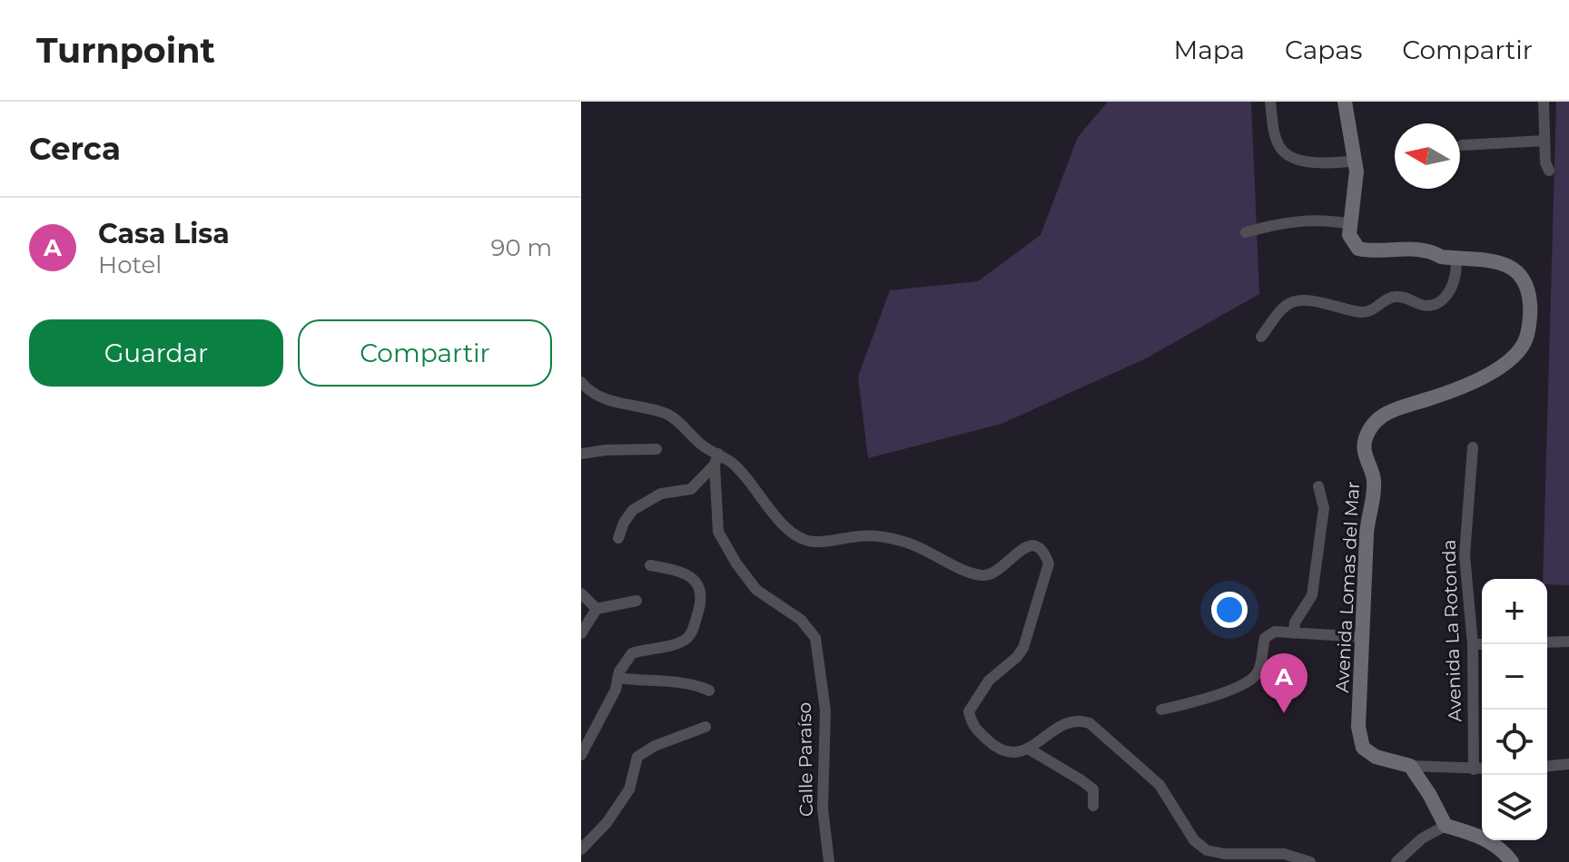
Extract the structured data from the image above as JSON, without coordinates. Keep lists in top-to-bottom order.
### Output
{
  "streets": {
    "main road": ["Avenida Lomas del Mar"],
    "street": ["Avenida La Rotonda", "Calle Paraíso"]
  },
  "north": "left",
  "page": {
    "header": "Turnpoint",
    "nav": ["Mapa", "Capas", "Compartir"],
    "heading": "Cerca",
    "list": [
      {
        "mark": "A",
        "name": "Casa Lisa",
        "note": "Hotel",
        "value": "90 m"
      }
    ],
    "buttons": ["Guardar", "Compartir"],
    "map_buttons": ["+", "−"],
    "pins": "A"
  }
}
